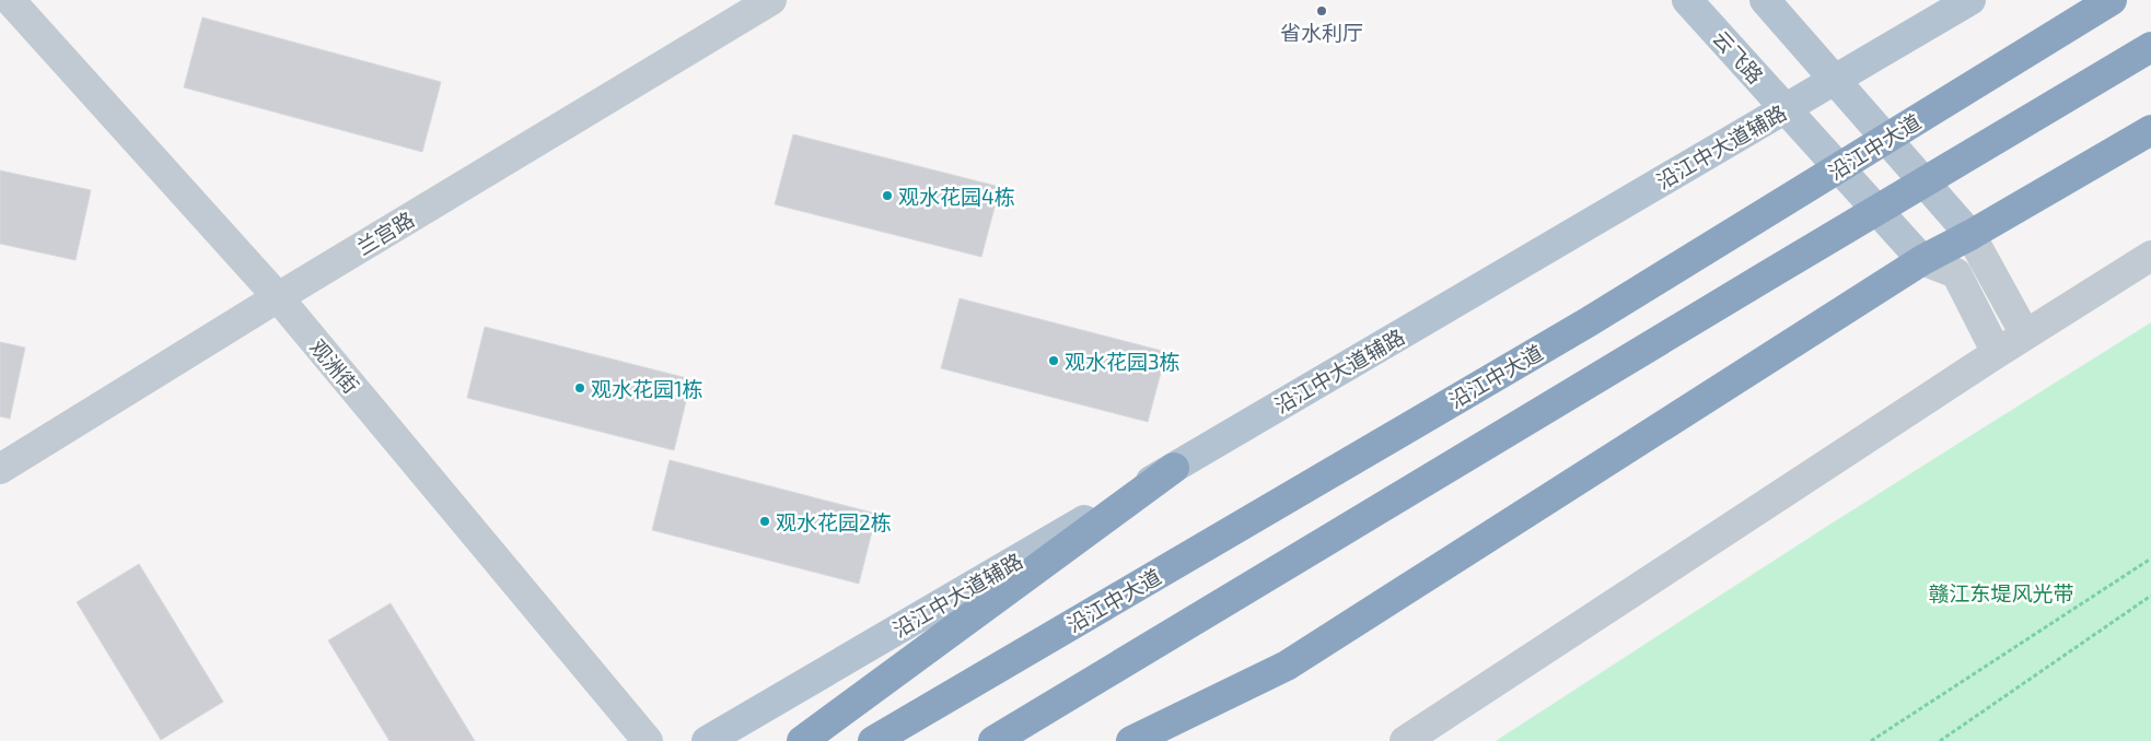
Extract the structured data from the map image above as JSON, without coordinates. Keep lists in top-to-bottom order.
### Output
{
  "streets": {
    "highway": ["沿江中大道"],
    "main road": ["云飞路", "沿江中大道辅路"],
    "street": ["兰宫路", "观洲街"]
  },
  "crossings": [
    ["云飞路", "沿江中大道辅路"],
    ["兰宫路", "观洲街"]
  ],
  "parks": ["赣江东堤风光带"],
  "places": [
    "省水利厅",
    "观水花园4栋",
    "观水花园3栋",
    "观水花园1栋",
    "观水花园2栋"
  ]
}
